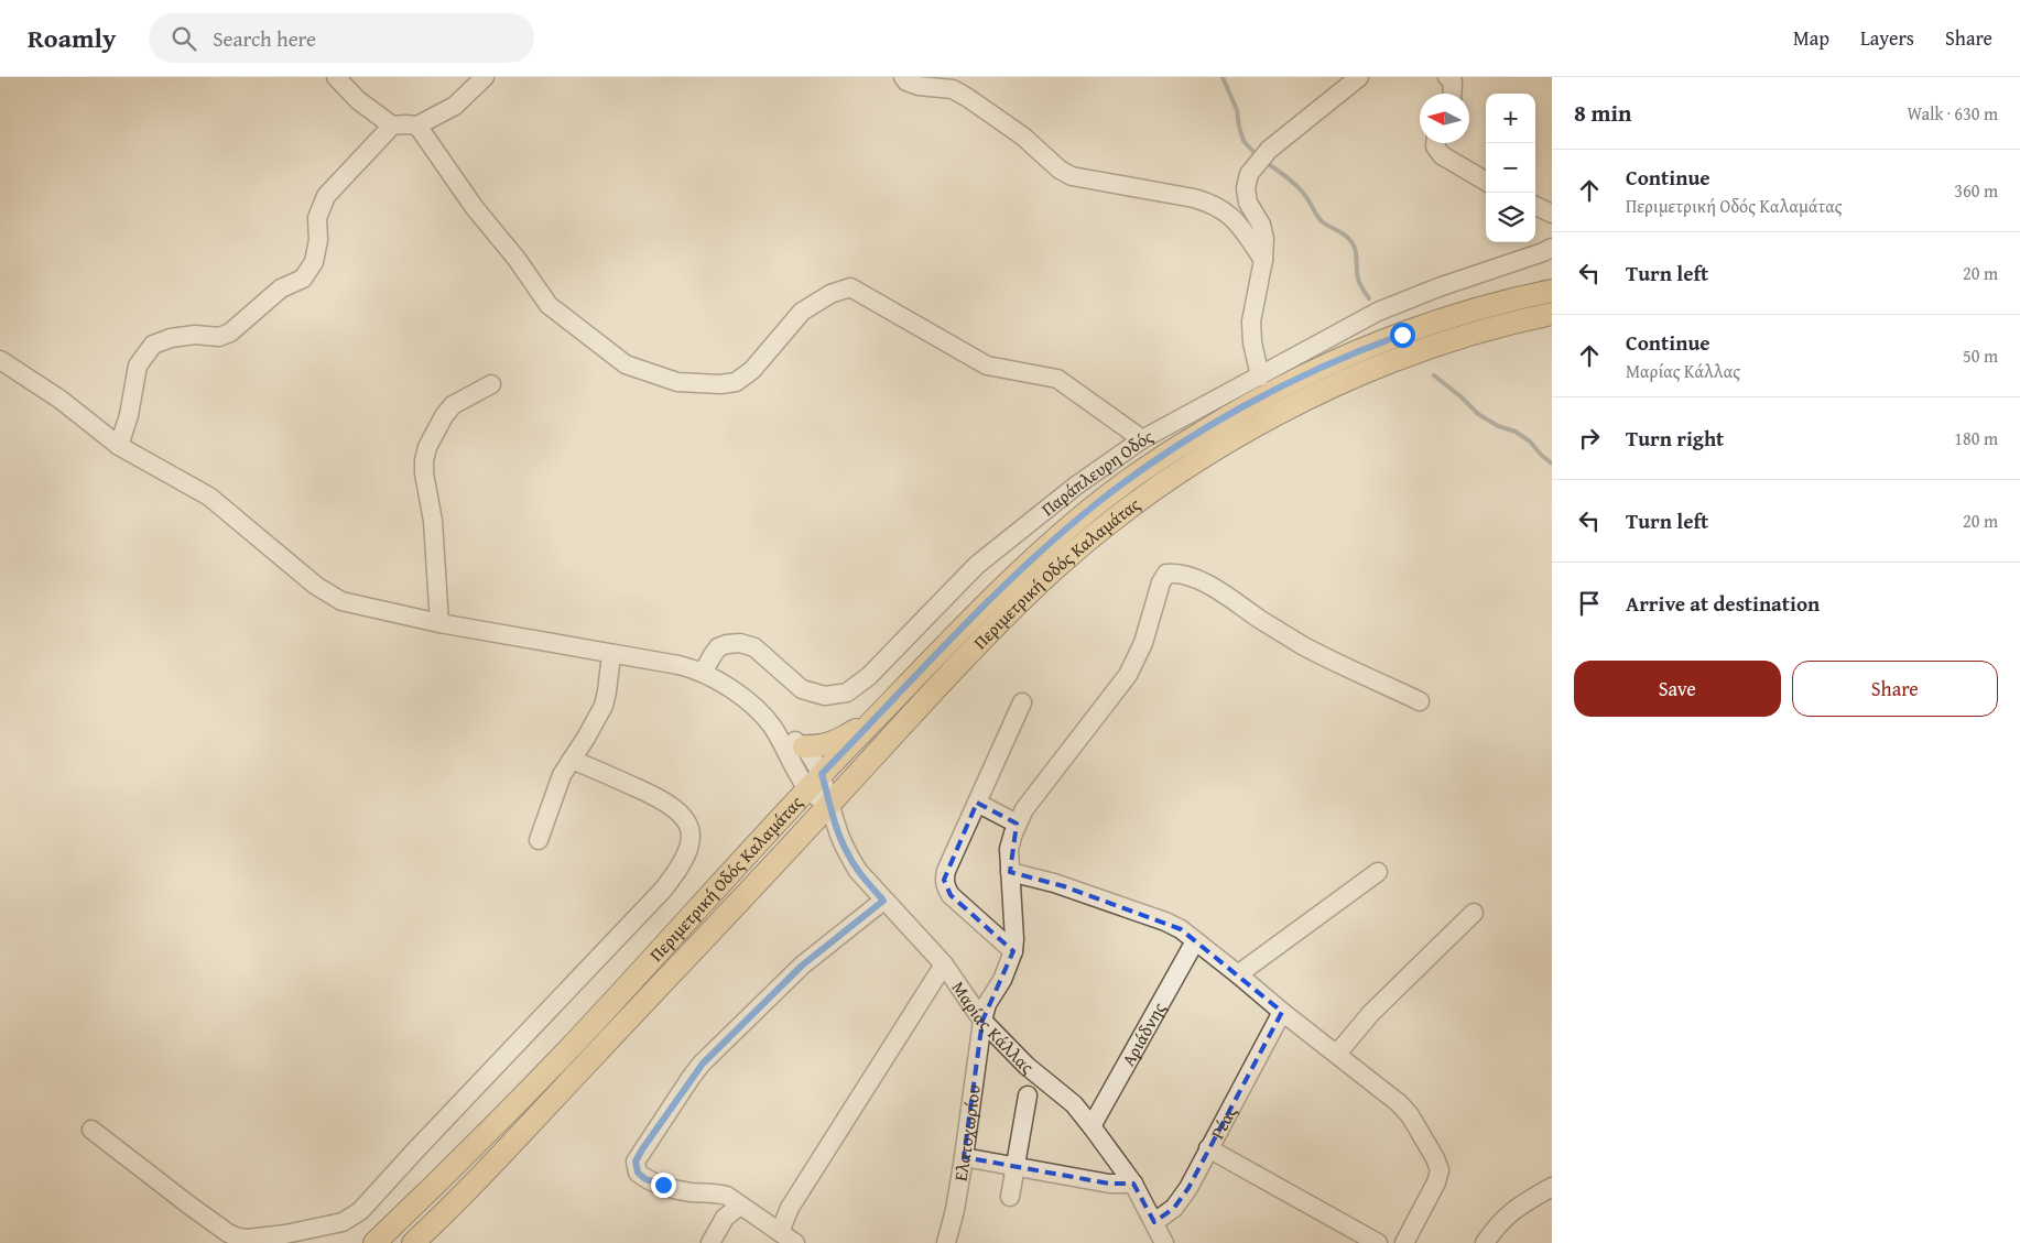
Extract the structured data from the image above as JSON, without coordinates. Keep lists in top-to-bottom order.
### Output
{
  "streets": {
    "main road": ["Περιμετρική Οδός Καλαμάτας"],
    "street": [
      "Παράπλευρη Οδός",
      "Μαρίας Κάλλας",
      "Αριάδνης",
      "Ρέας",
      "Ελατοχωρίου"
    ]
  },
  "crossings": [
    ["Περιμετρική Οδός Καλαμάτας", "Μαρίας Κάλλας"],
    ["Μαρίας Κάλλας", "Αριάδνης"],
    ["Μαρίας Κάλλας", "Ρέας"],
    ["Μαρίας Κάλλας", "Ελατοχωρίου"]
  ],
  "north": "left",
  "page": {
    "header": "Roamly",
    "search": "Search here",
    "nav": ["Map", "Layers", "Share"],
    "heading": ["8 min", "Walk · 630 m"],
    "map_buttons": ["+", "−"],
    "list": [
      ["Continue", "Περιμετρική Οδός Καλαμάτας", "360 m"],
      ["Turn left", "20 m"],
      ["Continue", "Μαρίας Κάλλας", "50 m"],
      ["Turn right", "180 m"],
      ["Turn left", "20 m"],
      "Arrive at destination"
    ],
    "buttons": ["Save", "Share"]
  }
}
